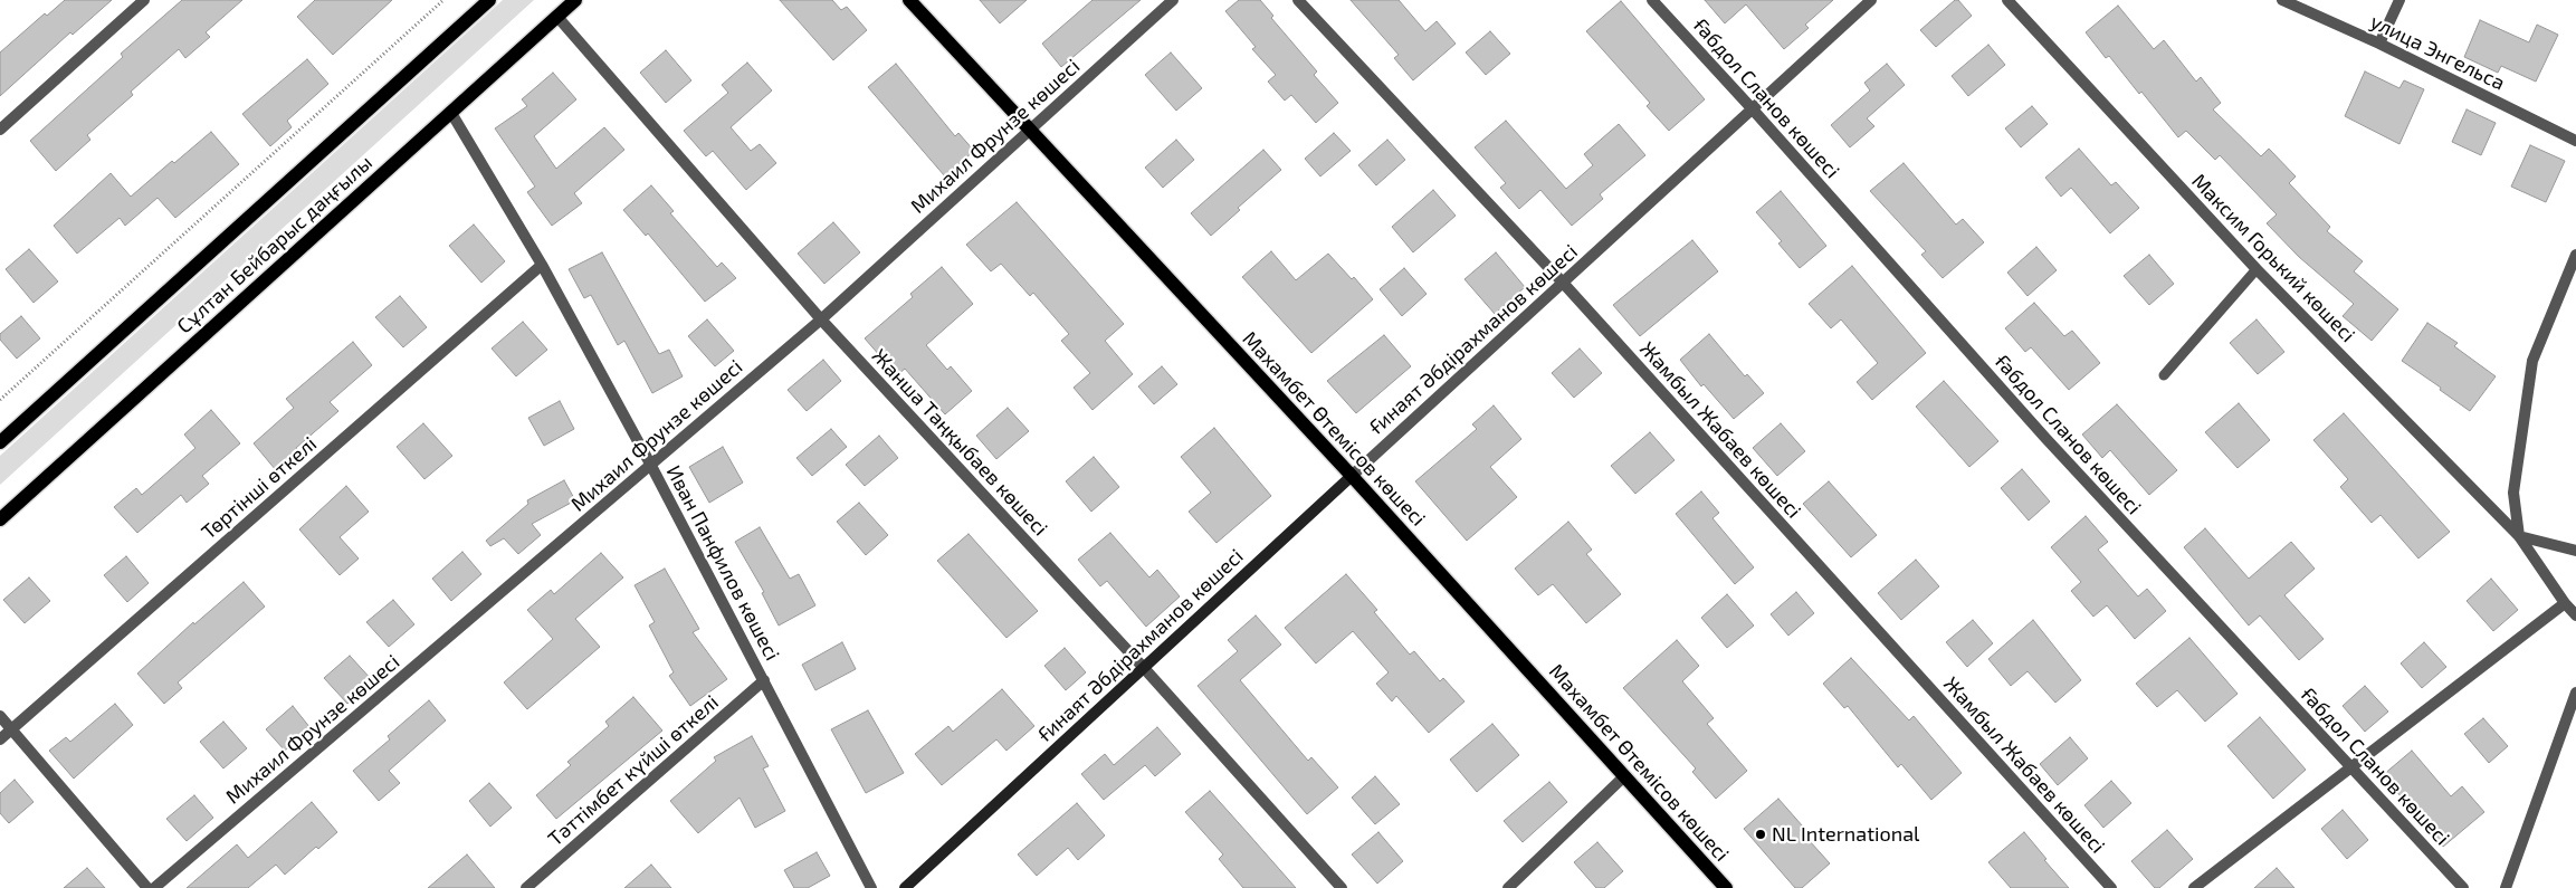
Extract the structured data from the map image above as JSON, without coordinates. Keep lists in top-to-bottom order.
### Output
{
  "streets": {
    "main road": ["Сұлтан Бейбарыс даңғылы", "Махамбет Өтемісов көшесі"],
    "street": [
      "улица Энгельса",
      "Ғабдол Сланов көшесі",
      "Михаил Фрунзе көшесі",
      "Максим Горький көшесі",
      "Ғинаят Әбдірахманов көшесі",
      "Жамбыл Жабаев көшесі",
      "Жанша Таңқыбаев көшесі",
      "Төртінші өткелі",
      "Иван Панфилов көшесі",
      "Тәттімбет күйші өткелі"
    ]
  },
  "crossings": [
    ["Ғабдол Сланов көшесі", "Ғинаят Әбдірахманов көшесі"],
    ["Михаил Фрунзе көшесі", "Махамбет Өтемісов көшесі"],
    ["Михаил Фрунзе көшесі", "Жанша Таңқыбаев көшесі"],
    ["Михаил Фрунзе көшесі", "Иван Панфилов көшесі"],
    ["Сұлтан Бейбарыс даңғылы", "Жанша Таңқыбаев көшесі"],
    ["Сұлтан Бейбарыс даңғылы", "Иван Панфилов көшесі"],
    ["Ғинаят Әбдірахманов көшесі", "Махамбет Өтемісов көшесі"],
    ["Ғинаят Әбдірахманов көшесі", "Жамбыл Жабаев көшесі"],
    ["Ғинаят Әбдірахманов көшесі", "Жанша Таңқыбаев көшесі"],
    ["Төртінші өткелі", "Иван Панфилов көшесі"],
    ["Иван Панфилов көшесі", "Тәттімбет күйші өткелі"]
  ],
  "places": ["NL International"]
}
